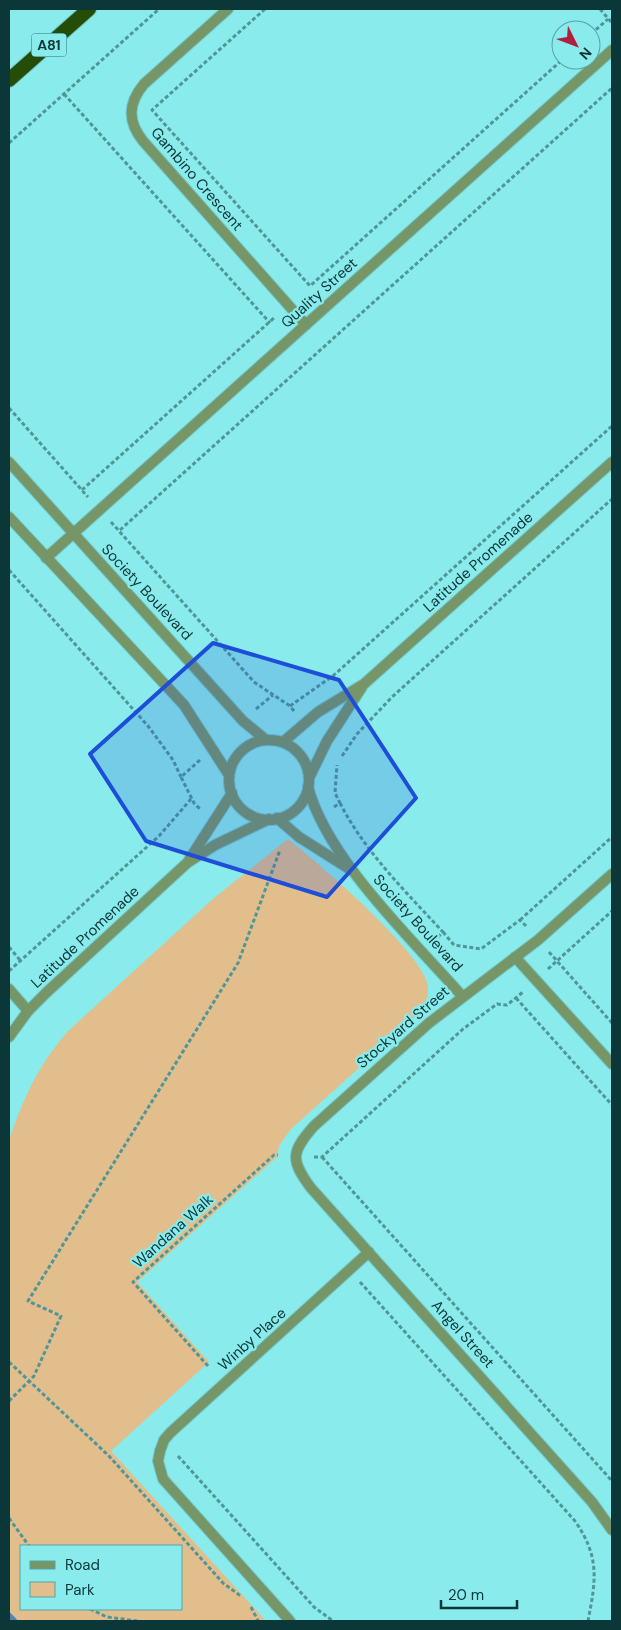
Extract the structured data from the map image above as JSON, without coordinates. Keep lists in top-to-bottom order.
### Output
{
  "streets": {
    "highway": ["A81"],
    "street": [
      "Gambino Crescent",
      "Quality Street",
      "Latitude Promenade",
      "Society Boulevard",
      "Stockyard Street",
      "Angel Street",
      "Winby Place"
    ],
    "path": ["Wandana Walk"]
  },
  "crossings": [
    ["Gambino Crescent", "Quality Street"],
    ["Quality Street", "Society Boulevard"],
    ["Latitude Promenade", "Society Boulevard"],
    ["Society Boulevard", "Stockyard Street"],
    ["Stockyard Street", "Wandana Walk"],
    ["Stockyard Street", "Angel Street"],
    ["Wandana Walk", "Angel Street"],
    ["Angel Street", "Winby Place"]
  ],
  "legend": ["Road", "Park"],
  "scale_bar": "20 m",
  "north": "bottom right"
}
